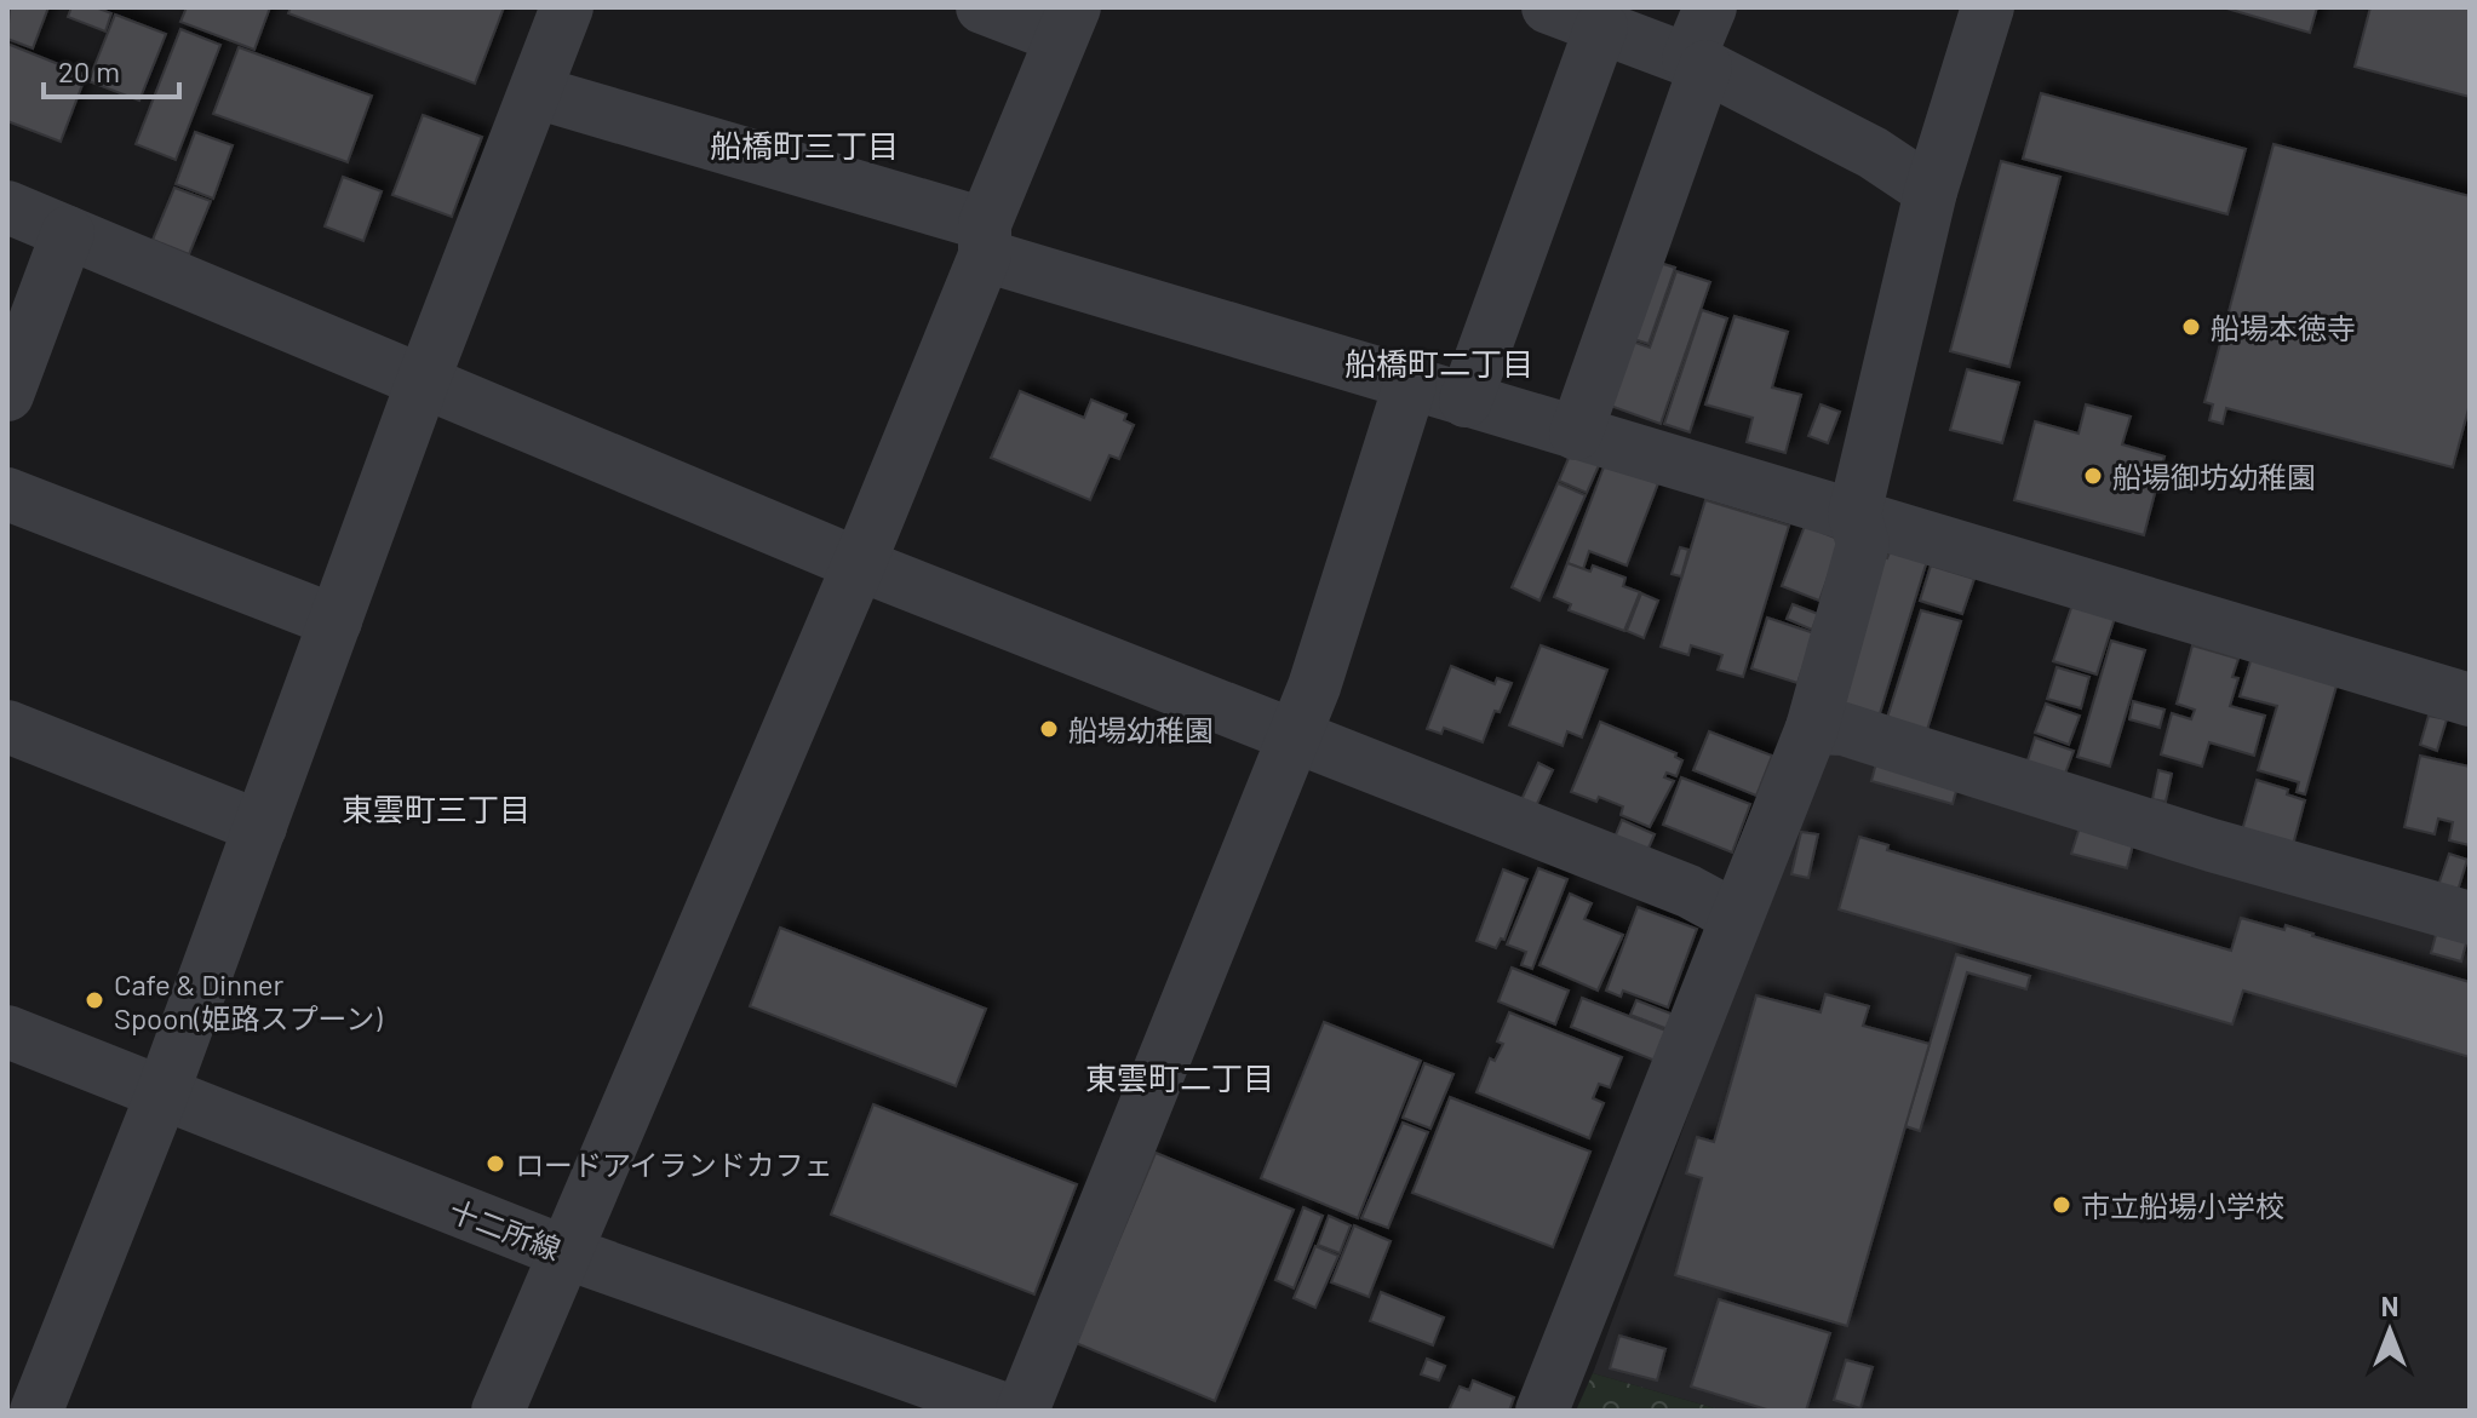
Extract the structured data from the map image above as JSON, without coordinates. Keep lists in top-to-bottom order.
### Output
{
  "streets": {
    "street": ["十二所線"]
  },
  "districts": [
    "船橋町三丁目",
    "船橋町二丁目",
    "東雲町三丁目",
    "東雲町二丁目"
  ],
  "places": [
    "船場本徳寺",
    "船場御坊幼稚園",
    "船場幼稚園",
    "Cafe & Dinner Spoon(姫路スプーン)",
    "ロードアイランドカフェ",
    "市立船場小学校"
  ],
  "scale_bar": "20 m",
  "north": "top"
}
